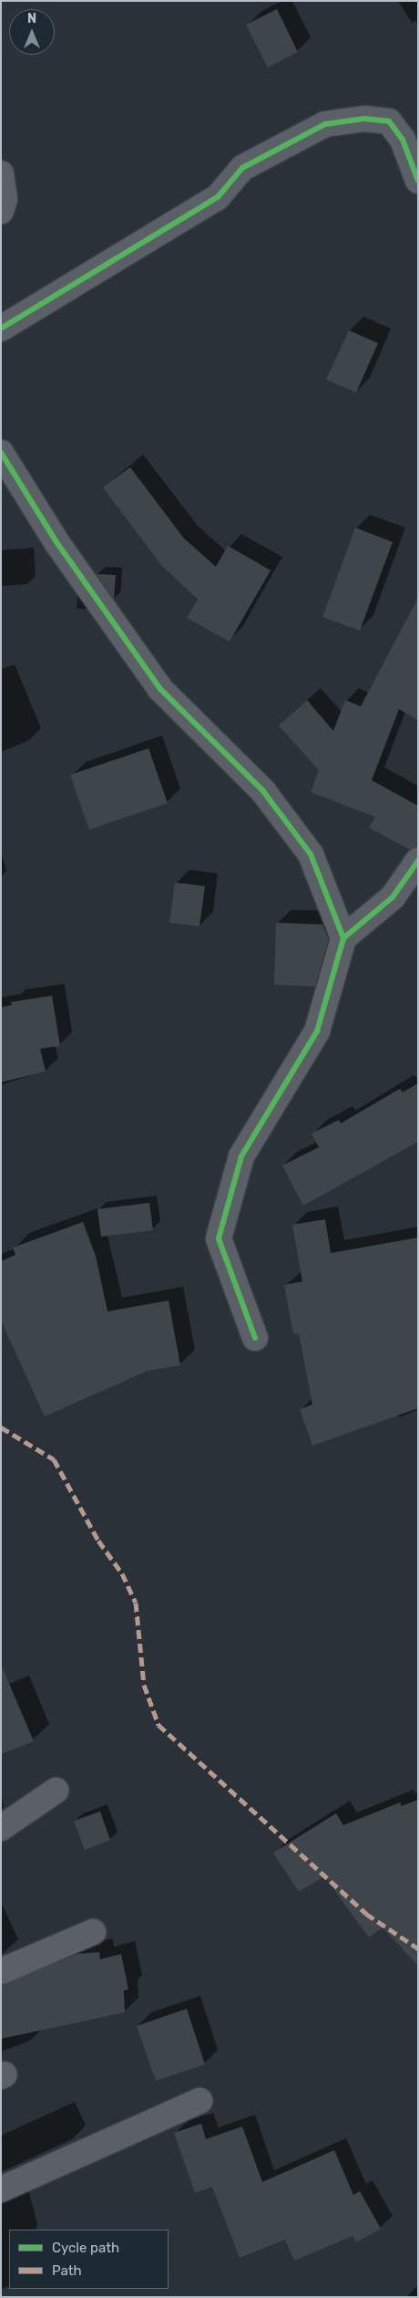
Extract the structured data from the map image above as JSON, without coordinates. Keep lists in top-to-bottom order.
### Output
{
  "legend": ["Cycle path", "Path"],
  "north": "top"
}
